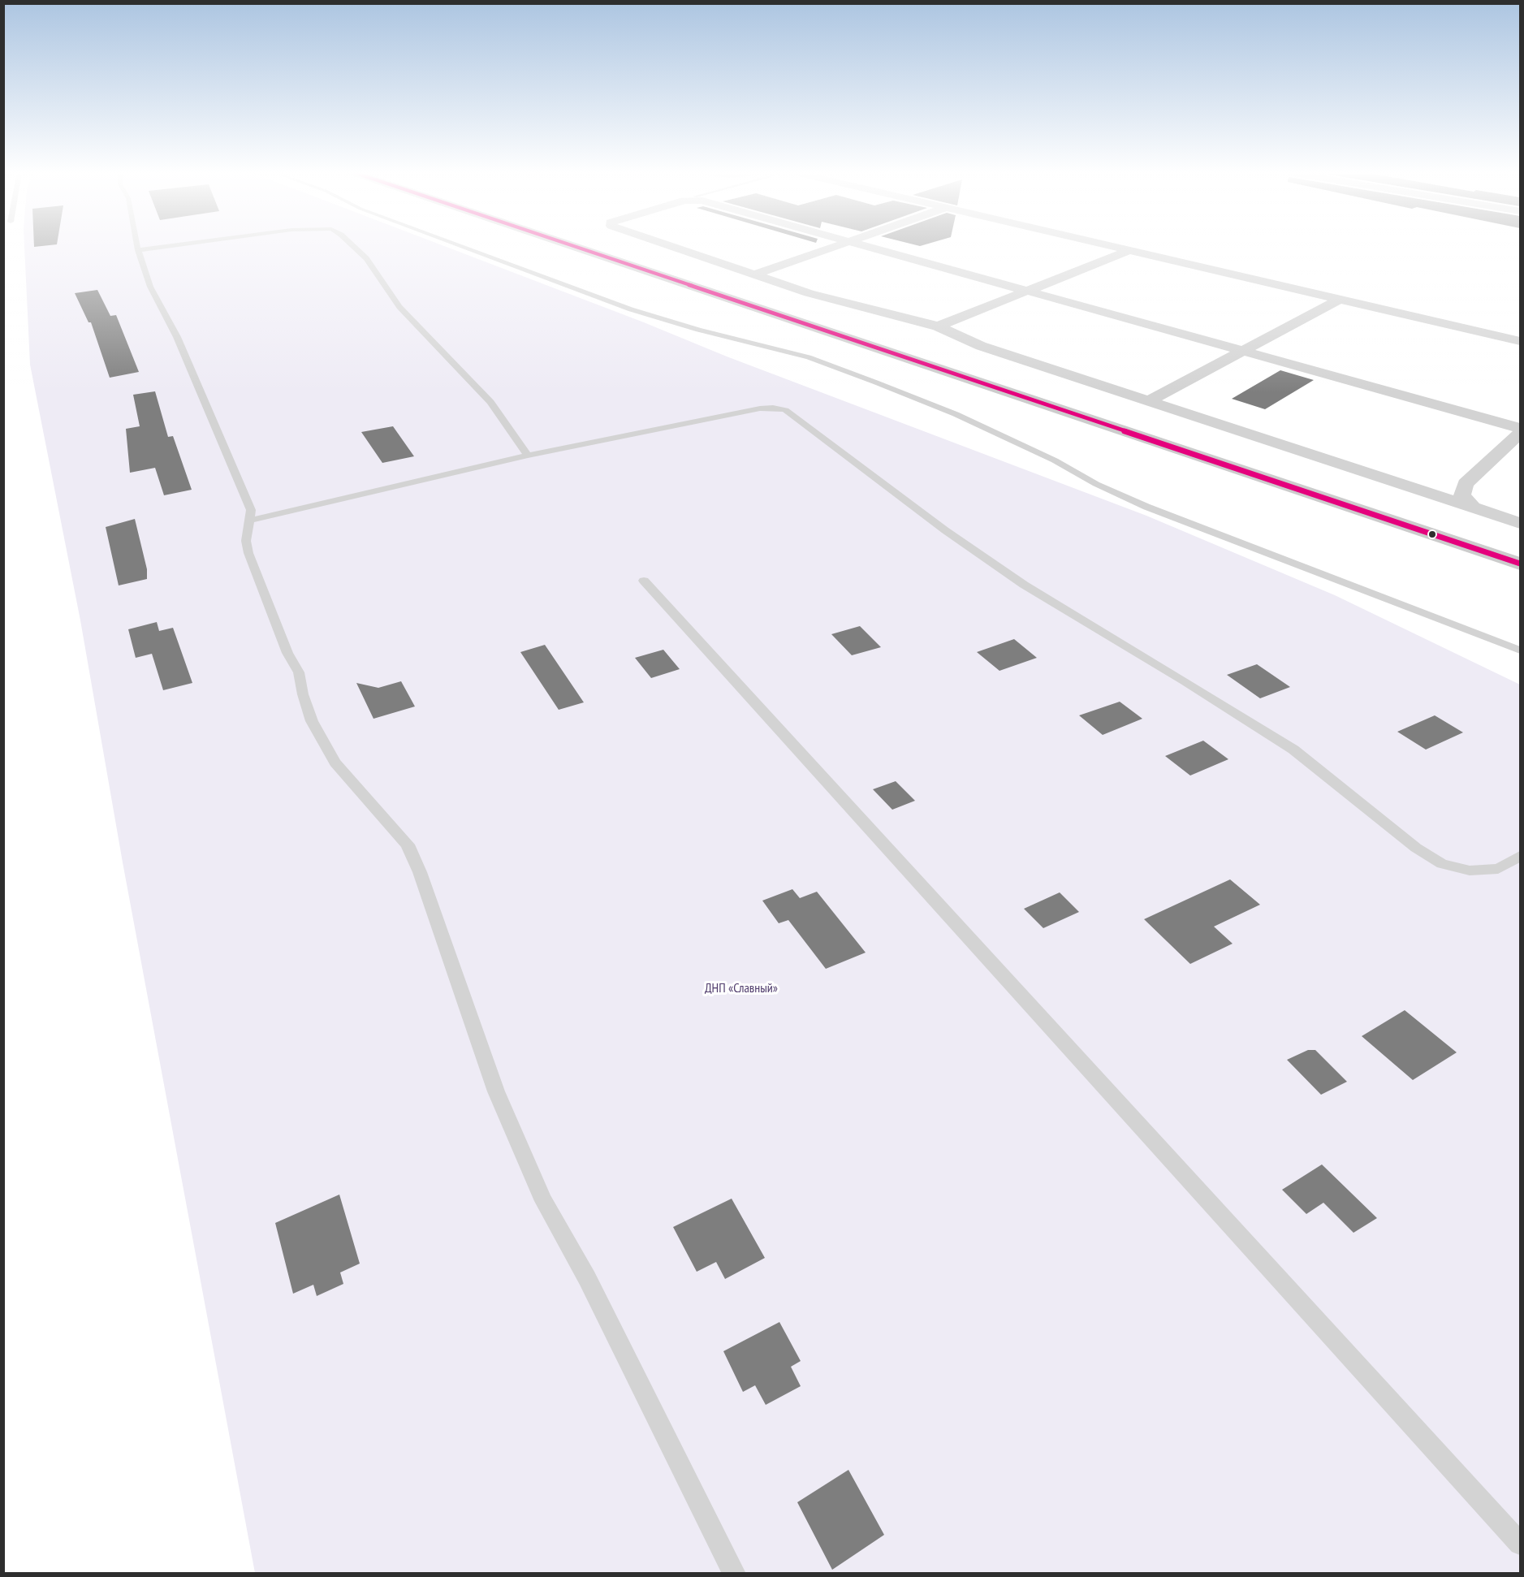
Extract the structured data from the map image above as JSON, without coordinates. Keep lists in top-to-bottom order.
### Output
{
  "parks": ["ДНП «Славный»"]
}
